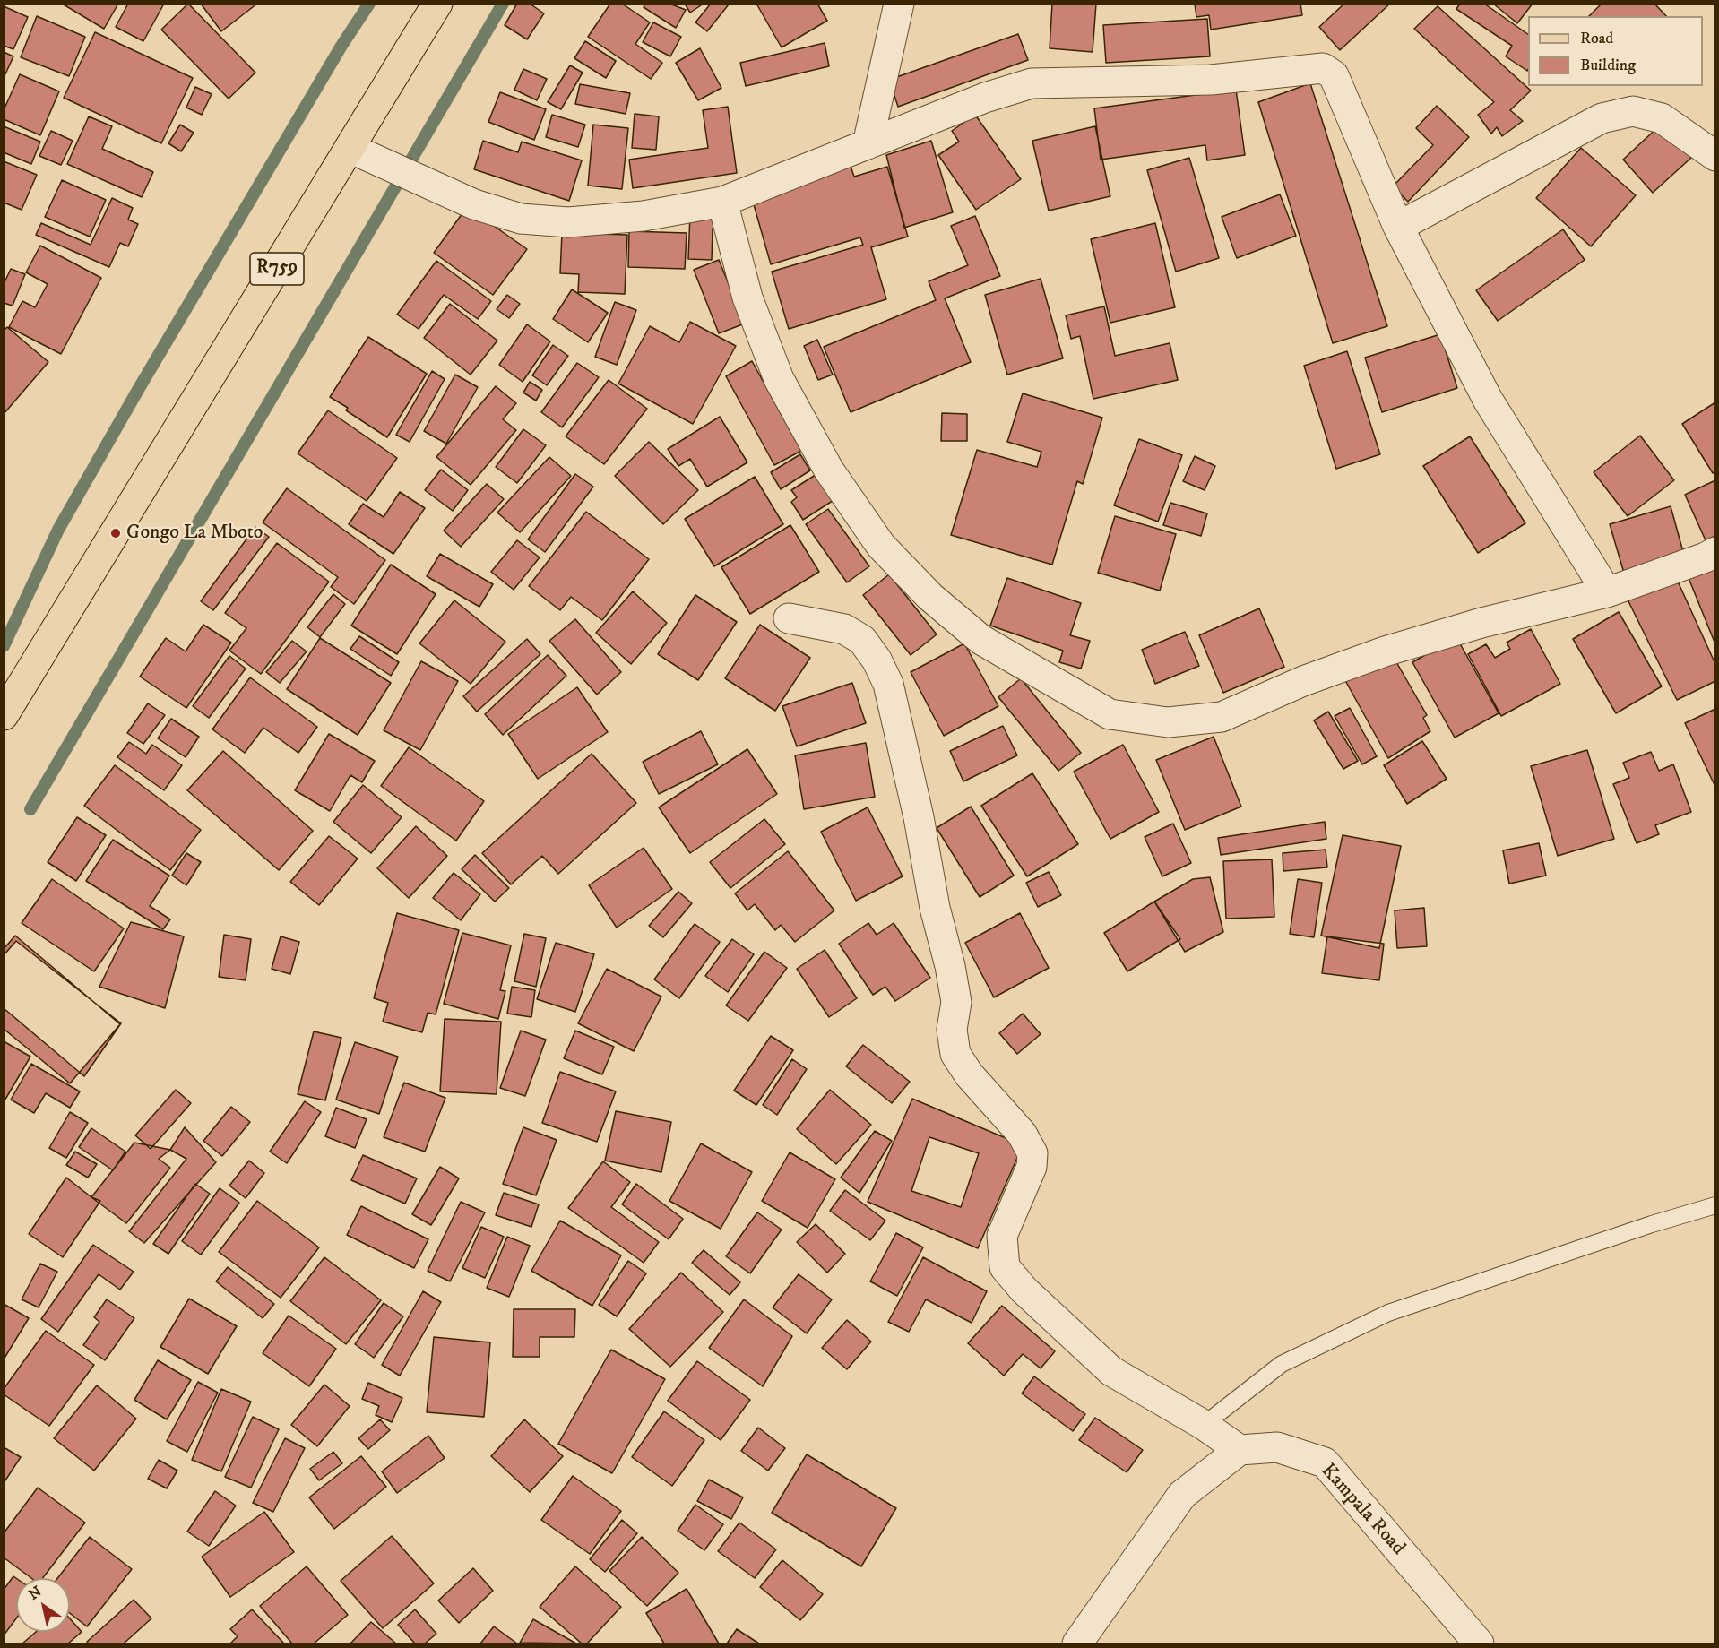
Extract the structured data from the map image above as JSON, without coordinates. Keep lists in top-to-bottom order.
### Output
{
  "streets": {
    "main road": ["R759"],
    "street": ["Kampala Road"]
  },
  "places": ["Gongo La Mboto"],
  "legend": ["Road", "Building"],
  "north": "top left"
}
